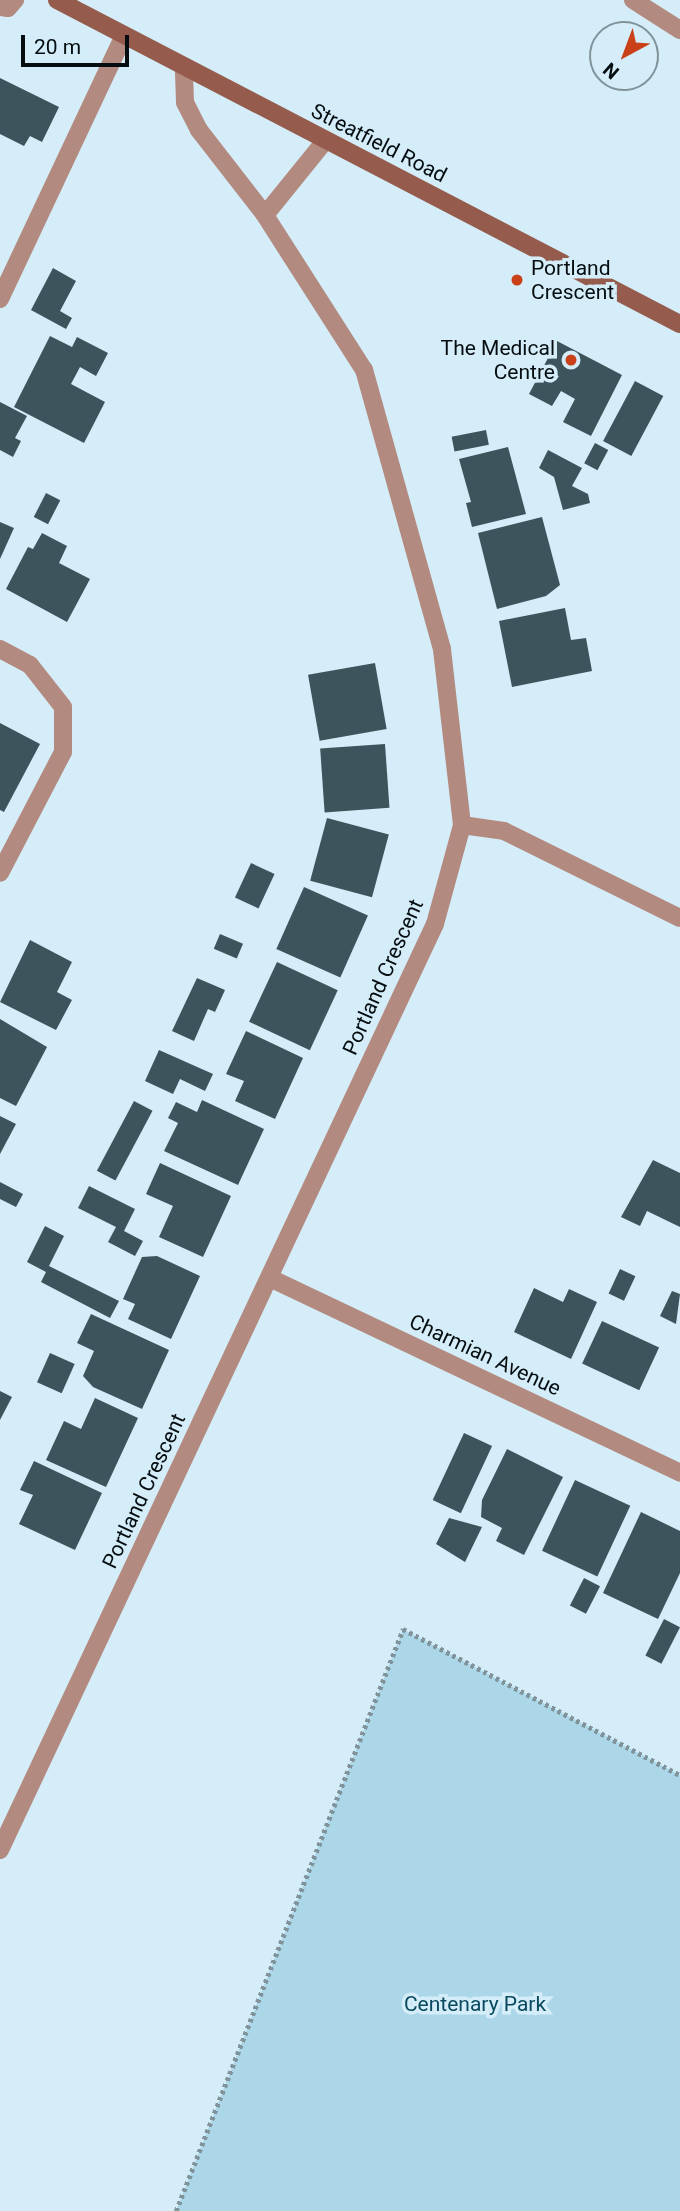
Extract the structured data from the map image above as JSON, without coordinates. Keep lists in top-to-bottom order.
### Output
{
  "streets": {
    "street": ["Streatfield Road", "Portland Crescent", "Charmian Avenue"]
  },
  "crossings": [
    ["Streatfield Road", "Portland Crescent"],
    ["Portland Crescent", "Charmian Avenue"]
  ],
  "parks": ["Centenary Park"],
  "places": ["Portland Crescent", "The Medical Centre"],
  "scale_bar": "20 m",
  "north": "bottom left"
}
